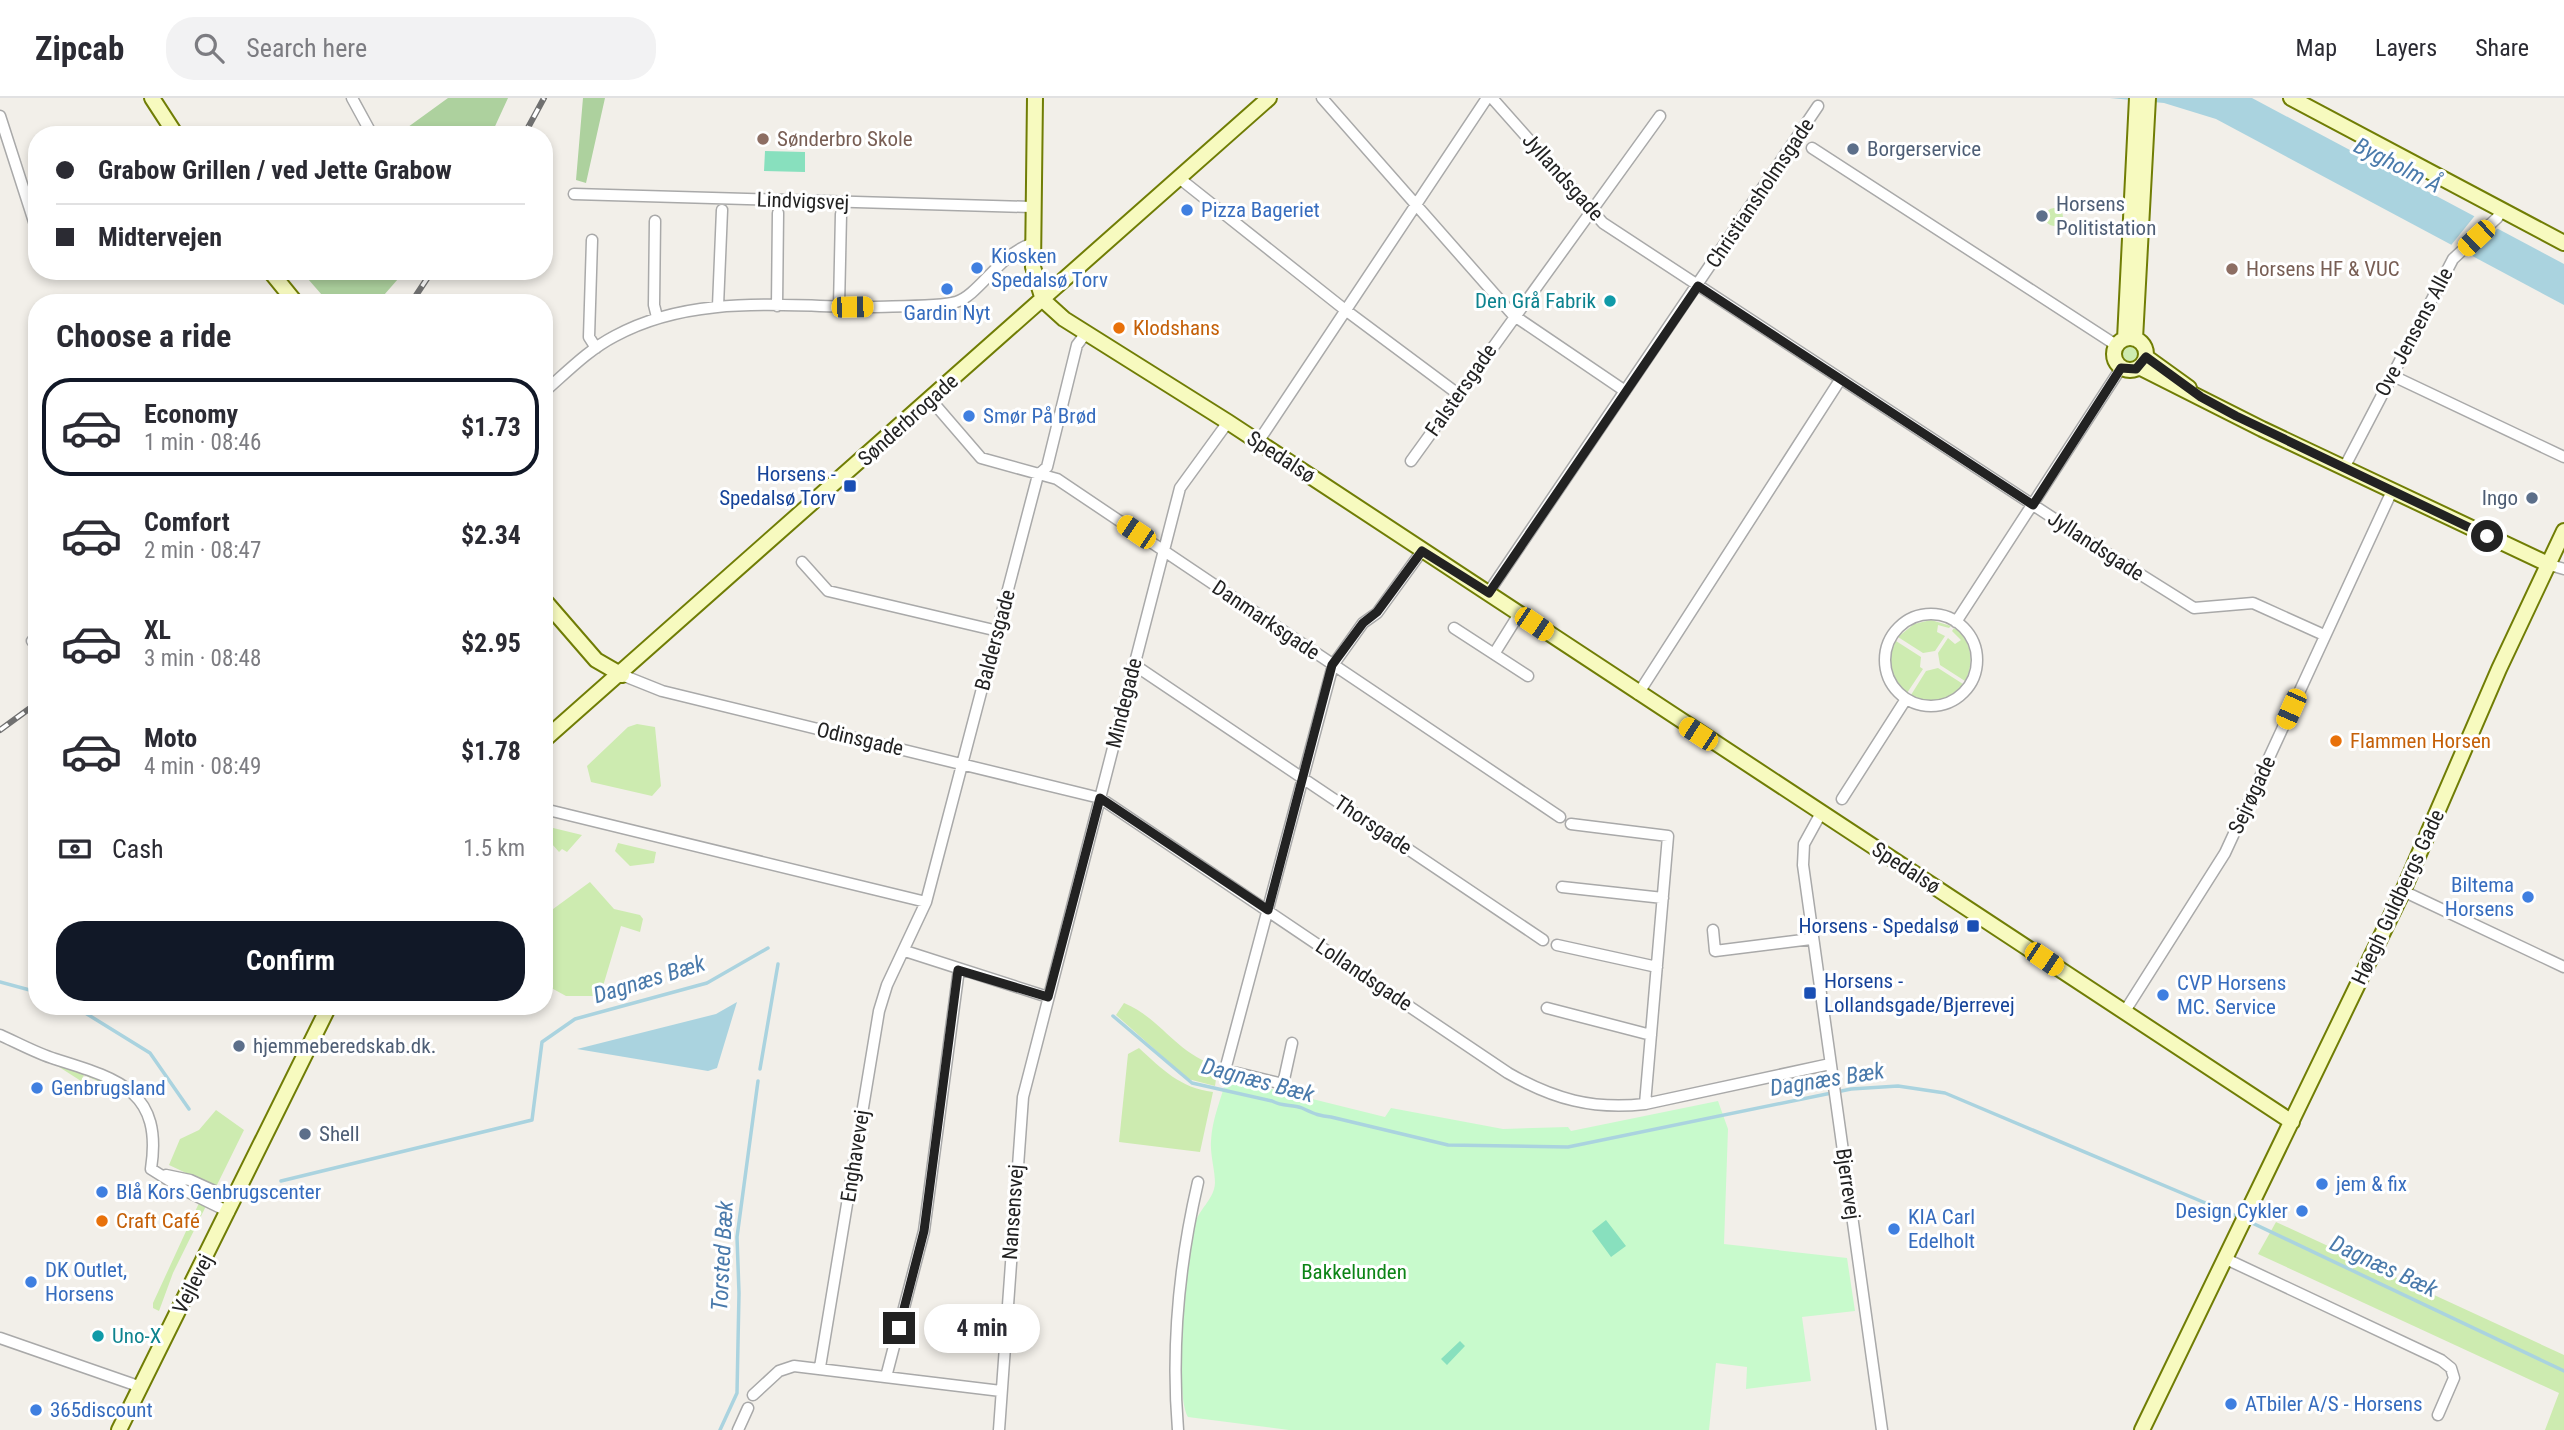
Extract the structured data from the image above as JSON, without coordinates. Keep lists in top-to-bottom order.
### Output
{
  "streets": {
    "street": [
      "Jyllandsgade",
      "Christiansholmsgade",
      "Lindvigsvej",
      "Ove Jensens Alle",
      "Falstersgade",
      "Sønderbrogade",
      "Spedalsø",
      "Danmarksgade",
      "Baldersgade",
      "Mindegade",
      "Odinsgade",
      "Sejrøgade",
      "Thorsgade",
      "Høegh Guldbergs Gade",
      "Lollandsgade",
      "Enghavevej",
      "Bjerrevej",
      "Nansensvej",
      "Vejlevej"
    ]
  },
  "crossings": [
    ["Jyllandsgade", "Christiansholmsgade"],
    ["Jyllandsgade", "Falstersgade"],
    ["Jyllandsgade", "Sejrøgade"],
    ["Christiansholmsgade", "Spedalsø"],
    ["Sønderbrogade", "Spedalsø"],
    ["Sønderbrogade", "Danmarksgade"],
    ["Sønderbrogade", "Odinsgade"],
    ["Spedalsø", "Baldersgade"],
    ["Spedalsø", "Mindegade"],
    ["Spedalsø", "Sejrøgade"],
    ["Spedalsø", "Høegh Guldbergs Gade"],
    ["Spedalsø", "Bjerrevej"],
    ["Danmarksgade", "Baldersgade"],
    ["Danmarksgade", "Mindegade"],
    ["Baldersgade", "Odinsgade"],
    ["Baldersgade", "Enghavevej"],
    ["Mindegade", "Odinsgade"],
    ["Mindegade", "Thorsgade"],
    ["Mindegade", "Lollandsgade"],
    ["Mindegade", "Nansensvej"],
    ["Odinsgade", "Lollandsgade"],
    ["Lollandsgade", "Bjerrevej"]
  ],
  "water": ["Bygholm Å", "Dagnæs Bæk", "Torsted Bæk"],
  "parks": ["Bakkelunden"],
  "places": {
    "other": [
      "Sønderbro Skole",
      "Borgerservice",
      "Pizza Bageriet",
      "Horsens Politistation",
      "Kiosken Spedalsø Torv",
      "Horsens HF & VUC",
      "Gardin Nyt",
      "Den Grå Fabrik",
      "Klodshans",
      "Smør På Brød",
      "Ingo",
      "Flammen Horsen",
      "Biltema Horsens",
      "CVP Horsens MC. Service",
      "hjemmeberedskab.dk.",
      "Genbrugsland",
      "Shell",
      "jem & fix",
      "Blå Kors Genbrugscenter",
      "Design Cykler",
      "Craft Café",
      "KIA Carl Edelholt",
      "DK Outlet, Horsens",
      "Uno-X",
      "ATbiler A/S - Horsens",
      "365discount"
    ],
    "transit": ["Horsens - Spedalsø Torv", "Horsens - Spedalsø", "Horsens - Lollandsgade/Bjerrevej"]
  },
  "page": {
    "header": "Zipcab",
    "search": "Search here",
    "nav": ["Map", "Layers", "Share"],
    "banner": ["Grabow Grillen / ved Jette Grabow", "Midtervejen"],
    "heading": "Choose a ride",
    "list": [
      {
        "name": "Economy",
        "note": "1 min · 08:46",
        "value": "$1.73"
      },
      {
        "name": "Comfort",
        "note": "2 min · 08:47",
        "value": "$2.34"
      },
      {
        "name": "XL",
        "note": "3 min · 08:48",
        "value": "$2.95"
      },
      {
        "name": "Moto",
        "note": "4 min · 08:49",
        "value": "$1.78"
      }
    ],
    "pay": ["Cash", "1.5 km"],
    "buttons": "Confirm",
    "bubble": "4 min"
  }
}
